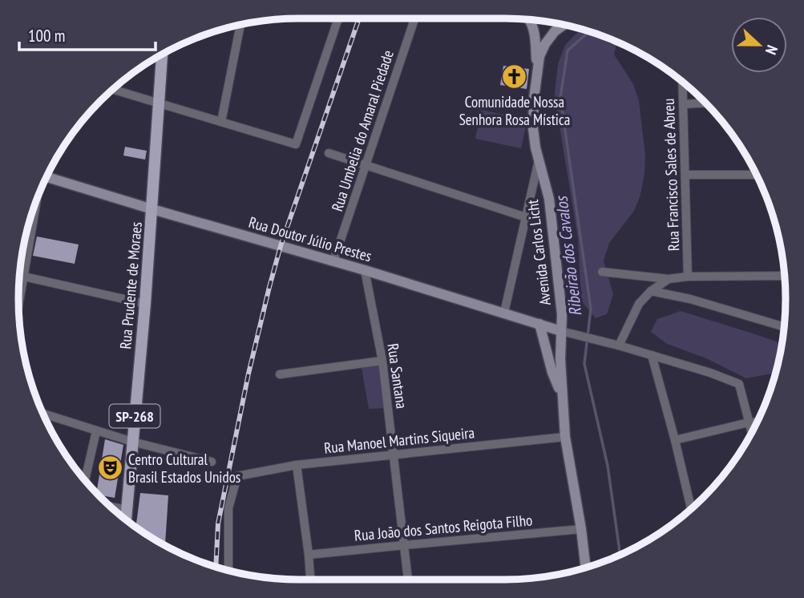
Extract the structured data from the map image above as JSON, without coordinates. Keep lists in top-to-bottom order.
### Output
{
  "streets": {
    "main road": [
      "Rua Doutor Júlio Prestes",
      "Avenida Carlos Licht",
      "Rua Prudente de Moraes",
      "SP-268"
    ],
    "street": [
      "Rua Umbelia do Amaral Piedade",
      "Rua Francisco Sales de Abreu",
      "Rua Santana",
      "Rua Manoel Martins Siqueira",
      "Rua João dos Santos Reigota Filho"
    ]
  },
  "crossings": [
    ["Rua Umbelia do Amaral Piedade", "Rua Doutor Júlio Prestes"],
    ["Rua Doutor Júlio Prestes", "Avenida Carlos Licht"],
    ["Rua Doutor Júlio Prestes", "Rua Prudente de Moraes"],
    ["Rua Doutor Júlio Prestes", "Rua Santana"],
    ["Avenida Carlos Licht", "Rua Manoel Martins Siqueira"],
    ["Avenida Carlos Licht", "Rua João dos Santos Reigota Filho"],
    ["Rua Santana", "Rua Manoel Martins Siqueira"],
    ["Rua Santana", "Rua João dos Santos Reigota Filho"]
  ],
  "water": ["Ribeirão dos Cavalos"],
  "places": {
    "church": ["Comunidade Nossa Senhora Rosa Mística"],
    "theatre": ["Centro Cultural Brasil Estados Unidos"]
  },
  "scale_bar": "100 m",
  "north": "right"
}
